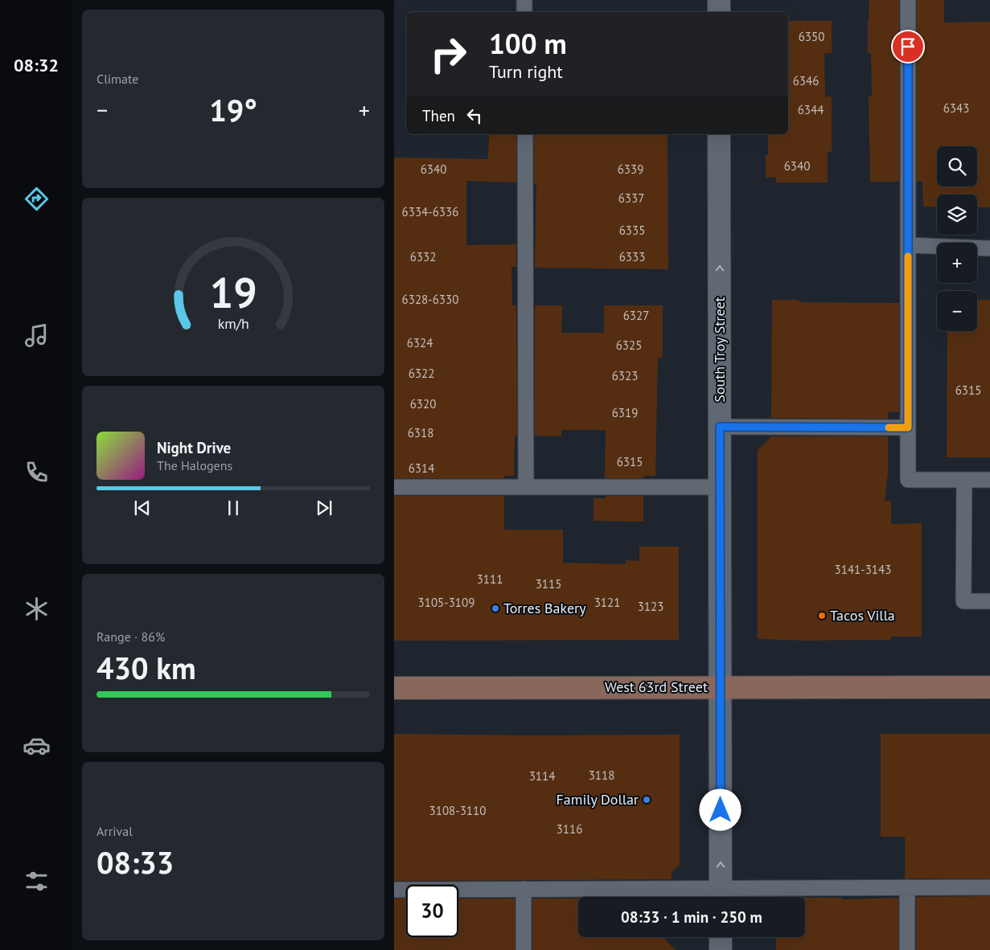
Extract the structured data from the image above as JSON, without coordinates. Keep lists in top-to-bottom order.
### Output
{
  "streets": {
    "main road": ["West 63rd Street"],
    "street": ["South Troy Street"]
  },
  "crossings": [
    ["South Troy Street", "West 63rd Street"]
  ],
  "one_way": ["South Troy Street"],
  "places": ["Torres Bakery", "Tacos Villa", "Family Dollar"],
  "house_numbers": [
    "6350",
    "6346",
    "6343",
    "6344",
    "6340",
    "6340",
    "6339",
    "6337",
    "6334-6336",
    "6335",
    "6332",
    "6333",
    "6328-6330",
    "6327",
    "6324",
    "6325",
    "6322",
    "6323",
    "6315",
    "6320",
    "6319",
    "6318",
    "6315",
    "6314",
    "3141-3143",
    "3111",
    "3115",
    "3105-3109",
    "3121",
    "3123",
    "3118",
    "3114",
    "3108-3110",
    "3116"
  ],
  "page": {
    "tabs": "08:32",
    "tile": [
      "Climate",
      ["Range · 86%", "430 km"],
      ["Arrival", "08:33"]
    ],
    "turn": ["100 m", "Turn right"],
    "heat": ["−", "19°", "+"],
    "then": "Then",
    "map_buttons": ["+", "−"],
    "song": ["Night Drive", "The Halogens"],
    "limit": "30",
    "trip": "08:33 · 1 min · 250 m",
    "gauge": ["19", "km/h"]
  }
}
